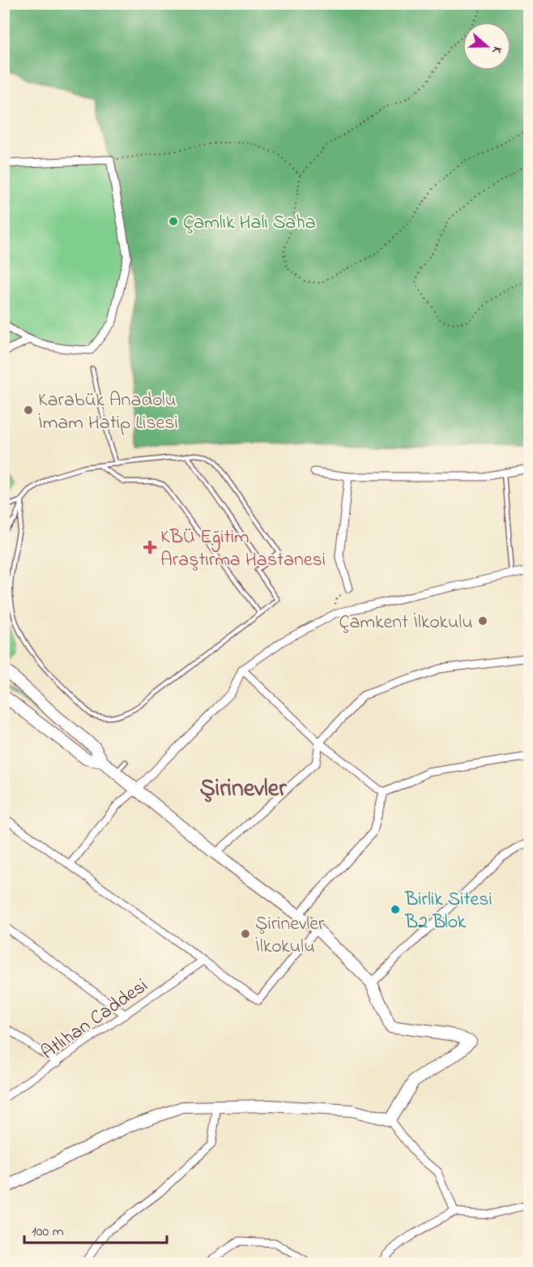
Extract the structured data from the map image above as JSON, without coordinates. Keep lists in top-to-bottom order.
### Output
{
  "streets": {
    "street": ["Atlıhan Caddesi"]
  },
  "districts": ["Şirinevler"],
  "places": {
    "other": [
      "Çamlık Halı Saha",
      "Karabük Anadolu İmam Hatip Lisesi",
      "Çamkent İlkokulu",
      "Birlik Sitesi B2 Blok",
      "Şirinevler İlkokulu"
    ],
    "health": ["KBÜ Eğitim Araştırma Hastanesi"]
  },
  "scale_bar": "100 m",
  "north": "right"
}
